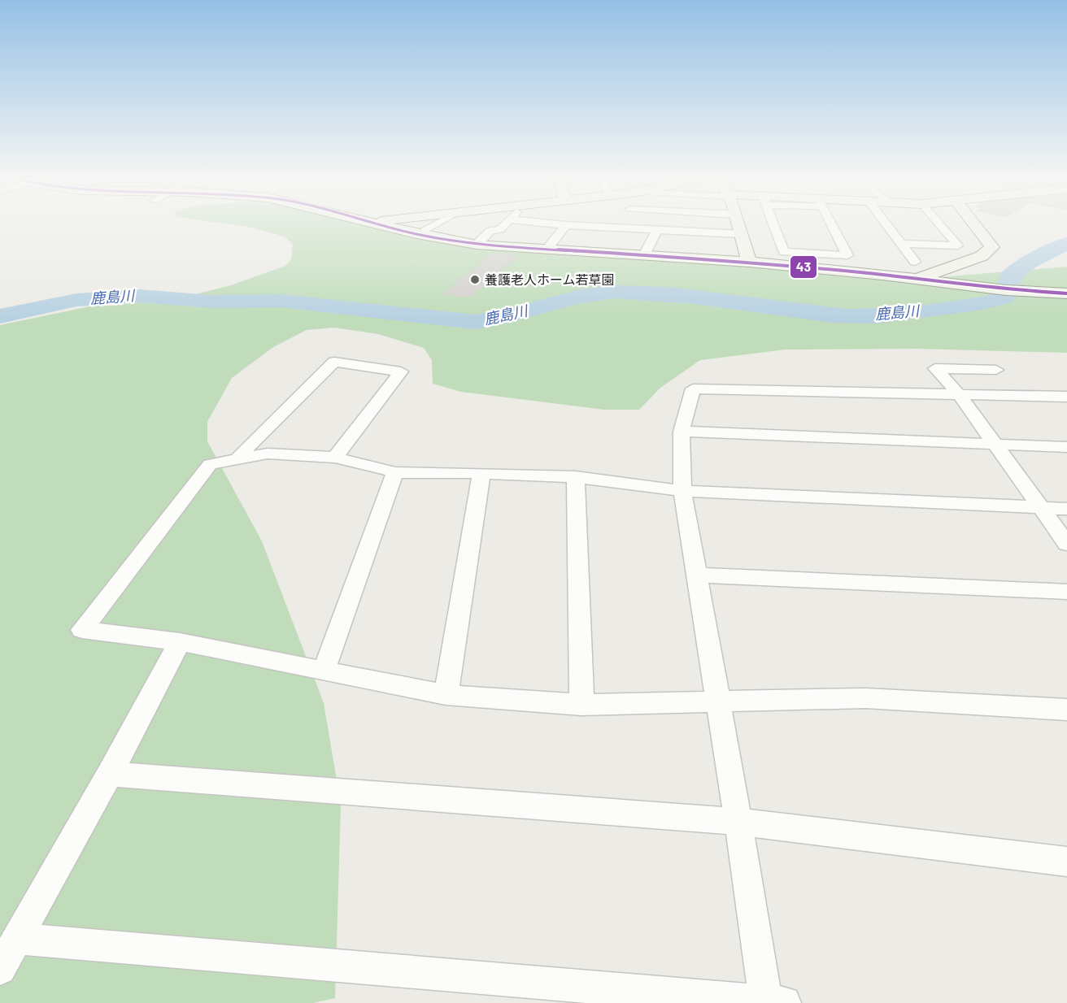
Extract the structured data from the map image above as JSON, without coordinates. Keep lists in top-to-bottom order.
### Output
{
  "water": ["鹿島川"],
  "places": ["養護老人ホーム若草園"],
  "lines": ["transit line 43"]
}
